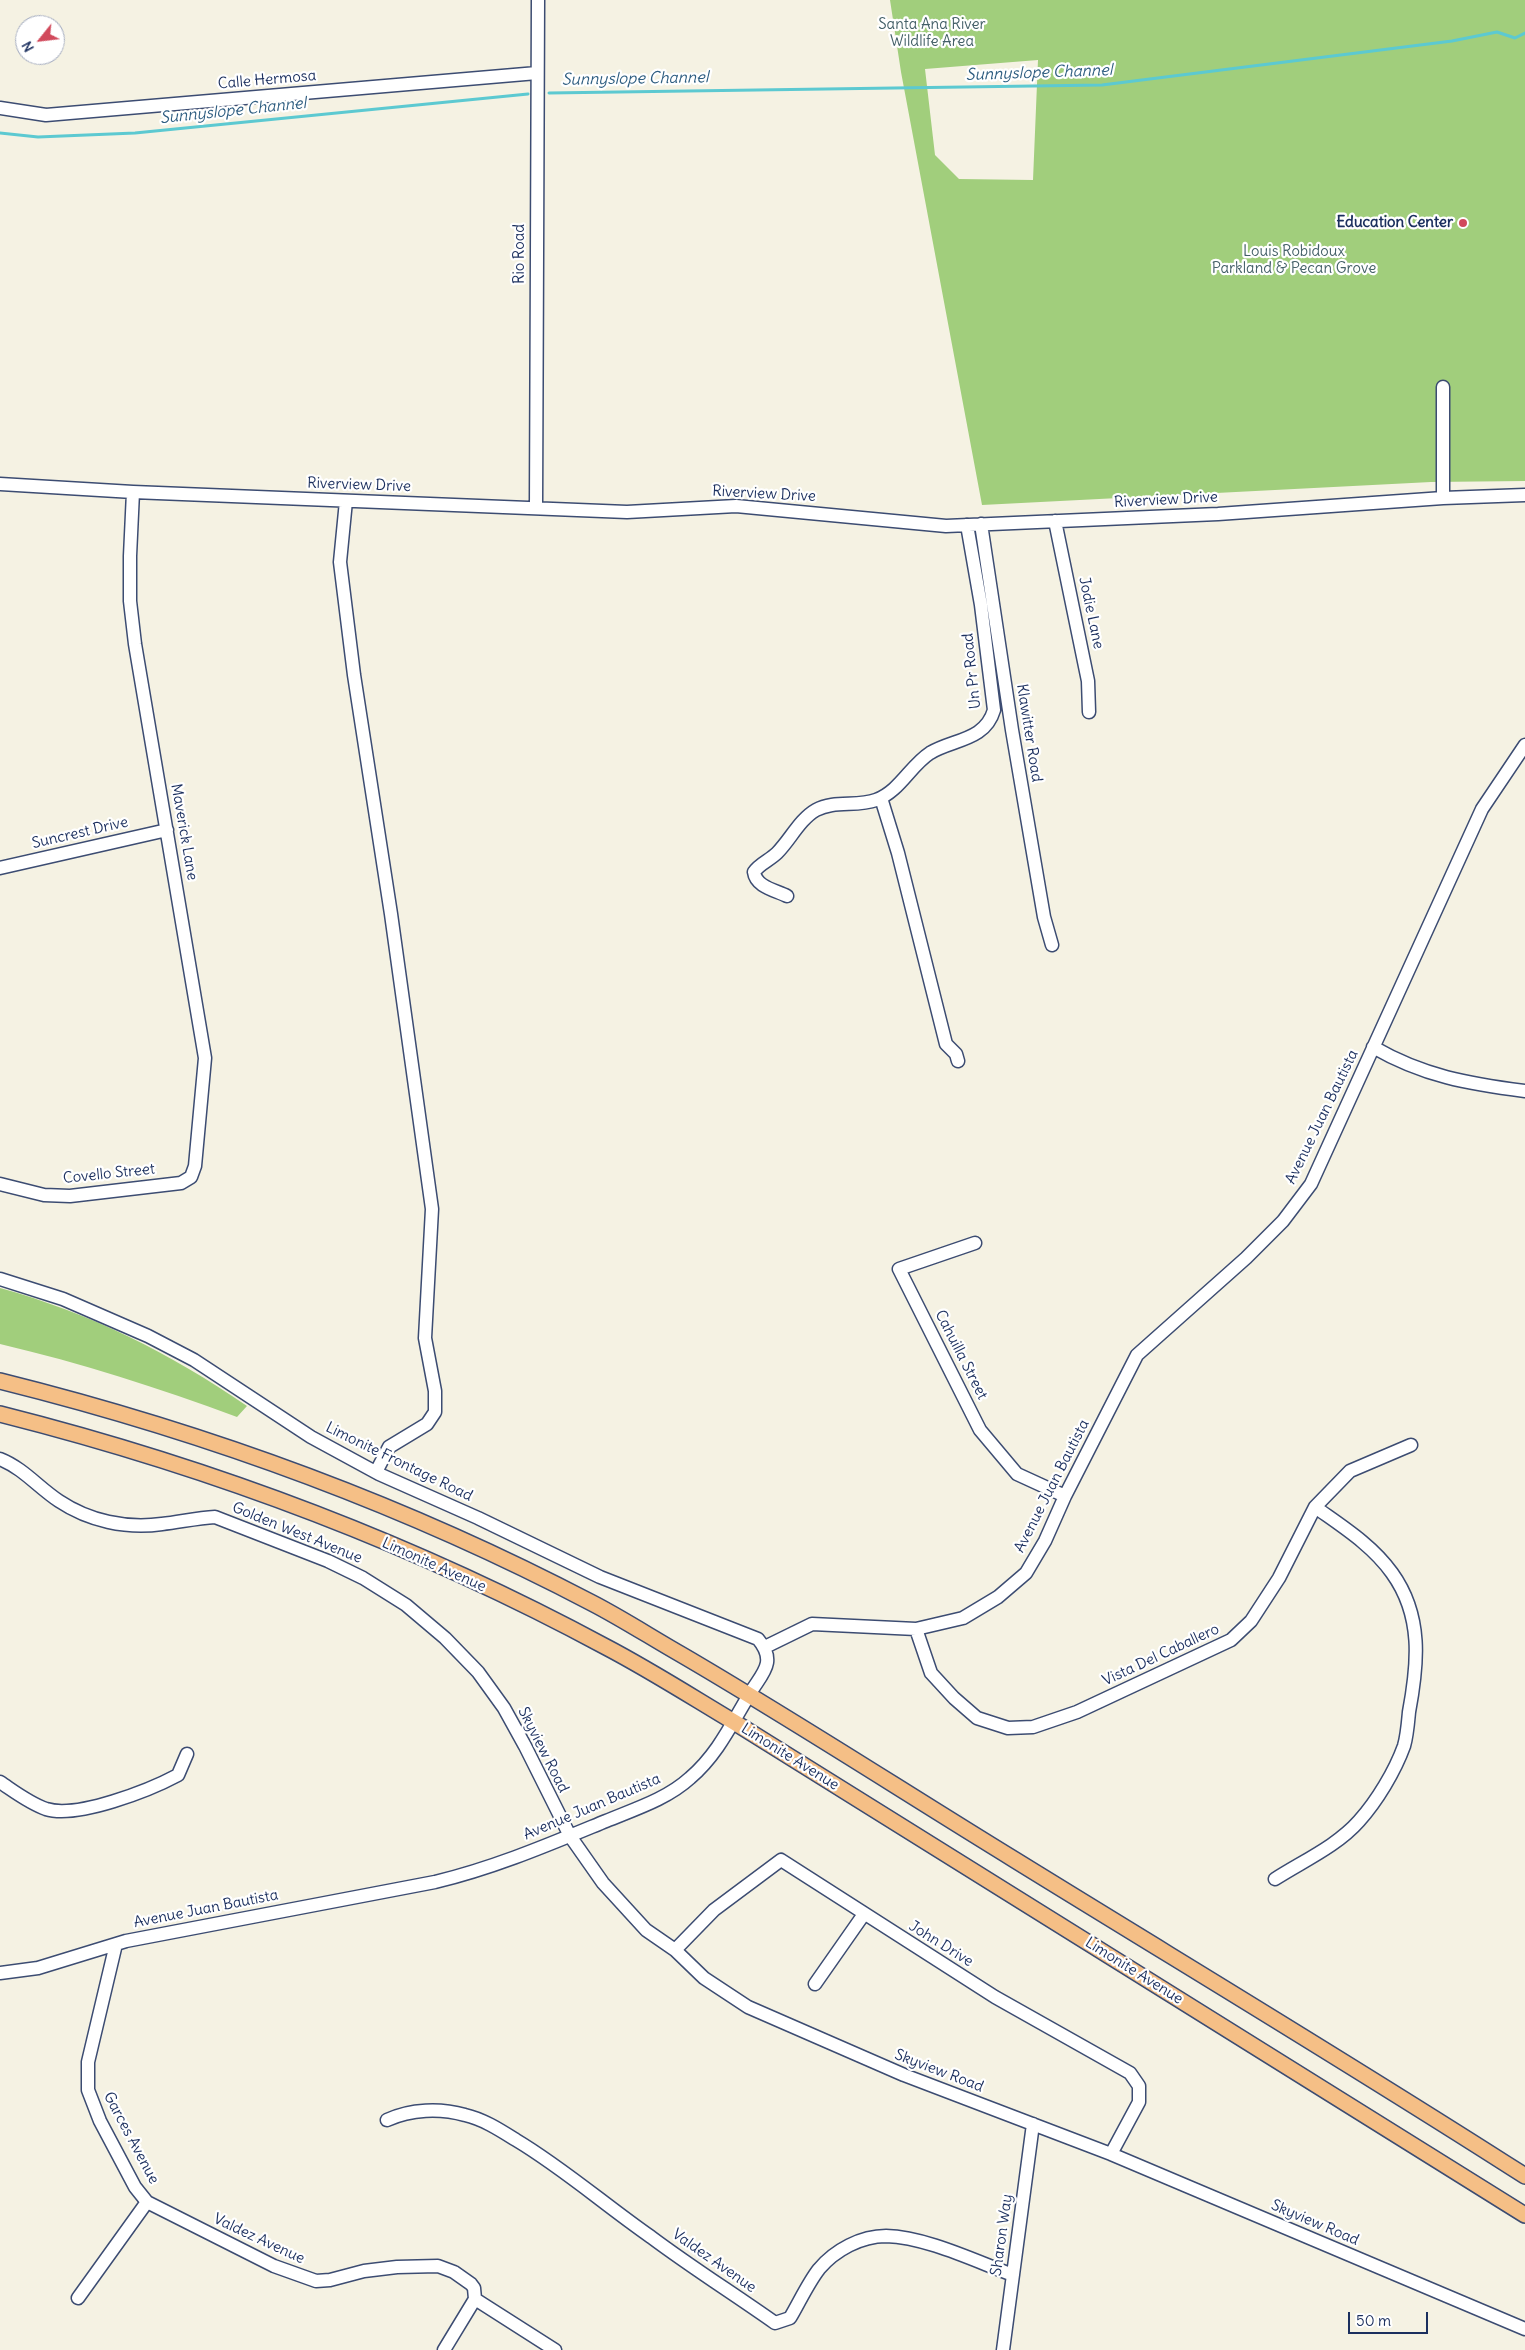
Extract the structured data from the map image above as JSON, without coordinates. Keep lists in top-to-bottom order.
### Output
{
  "streets": {
    "main road": ["Limonite Avenue"],
    "street": [
      "Calle Hermosa",
      "Rio Road",
      "Riverview Drive",
      "Jodie Lane",
      "Un Pr Road",
      "Klawitter Road",
      "Maverick Lane",
      "Suncrest Drive",
      "Avenue Juan Bautista",
      "Covello Street",
      "Cahuilla Street",
      "Limonite Frontage Road",
      "Golden West Avenue",
      "Vista Del Caballero",
      "Skyview Road",
      "John Drive",
      "Garces Avenue",
      "Sharon Way",
      "Valdez Avenue"
    ]
  },
  "crossings": [
    ["Calle Hermosa", "Rio Road"],
    ["Rio Road", "Riverview Drive"],
    ["Riverview Drive", "Jodie Lane"],
    ["Riverview Drive", "Un Pr Road"],
    ["Riverview Drive", "Klawitter Road"],
    ["Riverview Drive", "Maverick Lane"],
    ["Maverick Lane", "Suncrest Drive"],
    ["Maverick Lane", "Covello Street"],
    ["Avenue Juan Bautista", "Cahuilla Street"],
    ["Avenue Juan Bautista", "Limonite Frontage Road"],
    ["Avenue Juan Bautista", "Limonite Avenue"],
    ["Avenue Juan Bautista", "Vista Del Caballero"],
    ["Avenue Juan Bautista", "Skyview Road"],
    ["Avenue Juan Bautista", "Garces Avenue"],
    ["Golden West Avenue", "Skyview Road"],
    ["Skyview Road", "John Drive"],
    ["Skyview Road", "Sharon Way"],
    ["Garces Avenue", "Valdez Avenue"],
    ["Sharon Way", "Valdez Avenue"]
  ],
  "water": ["Sunnyslope Channel"],
  "parks": ["Santa Ana River Wildlife Area", "Louis Robidoux Parkland & Pecan Grove"],
  "places": ["Education Center"],
  "scale_bar": "50 m",
  "north": "bottom left"
}
